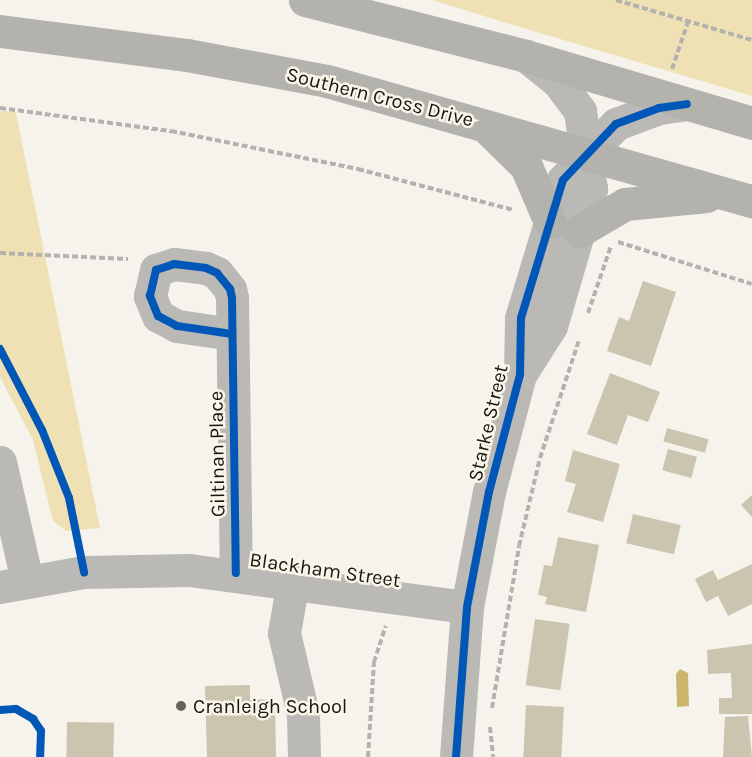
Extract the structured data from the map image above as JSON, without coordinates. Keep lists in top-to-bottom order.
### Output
{
  "streets": {
    "main road": ["Southern Cross Drive"],
    "street": ["Starke Street", "Giltinan Place", "Blackham Street"]
  },
  "crossings": [
    ["Southern Cross Drive", "Starke Street"],
    ["Starke Street", "Blackham Street"],
    ["Giltinan Place", "Blackham Street"]
  ],
  "places": ["Cranleigh School"]
}
